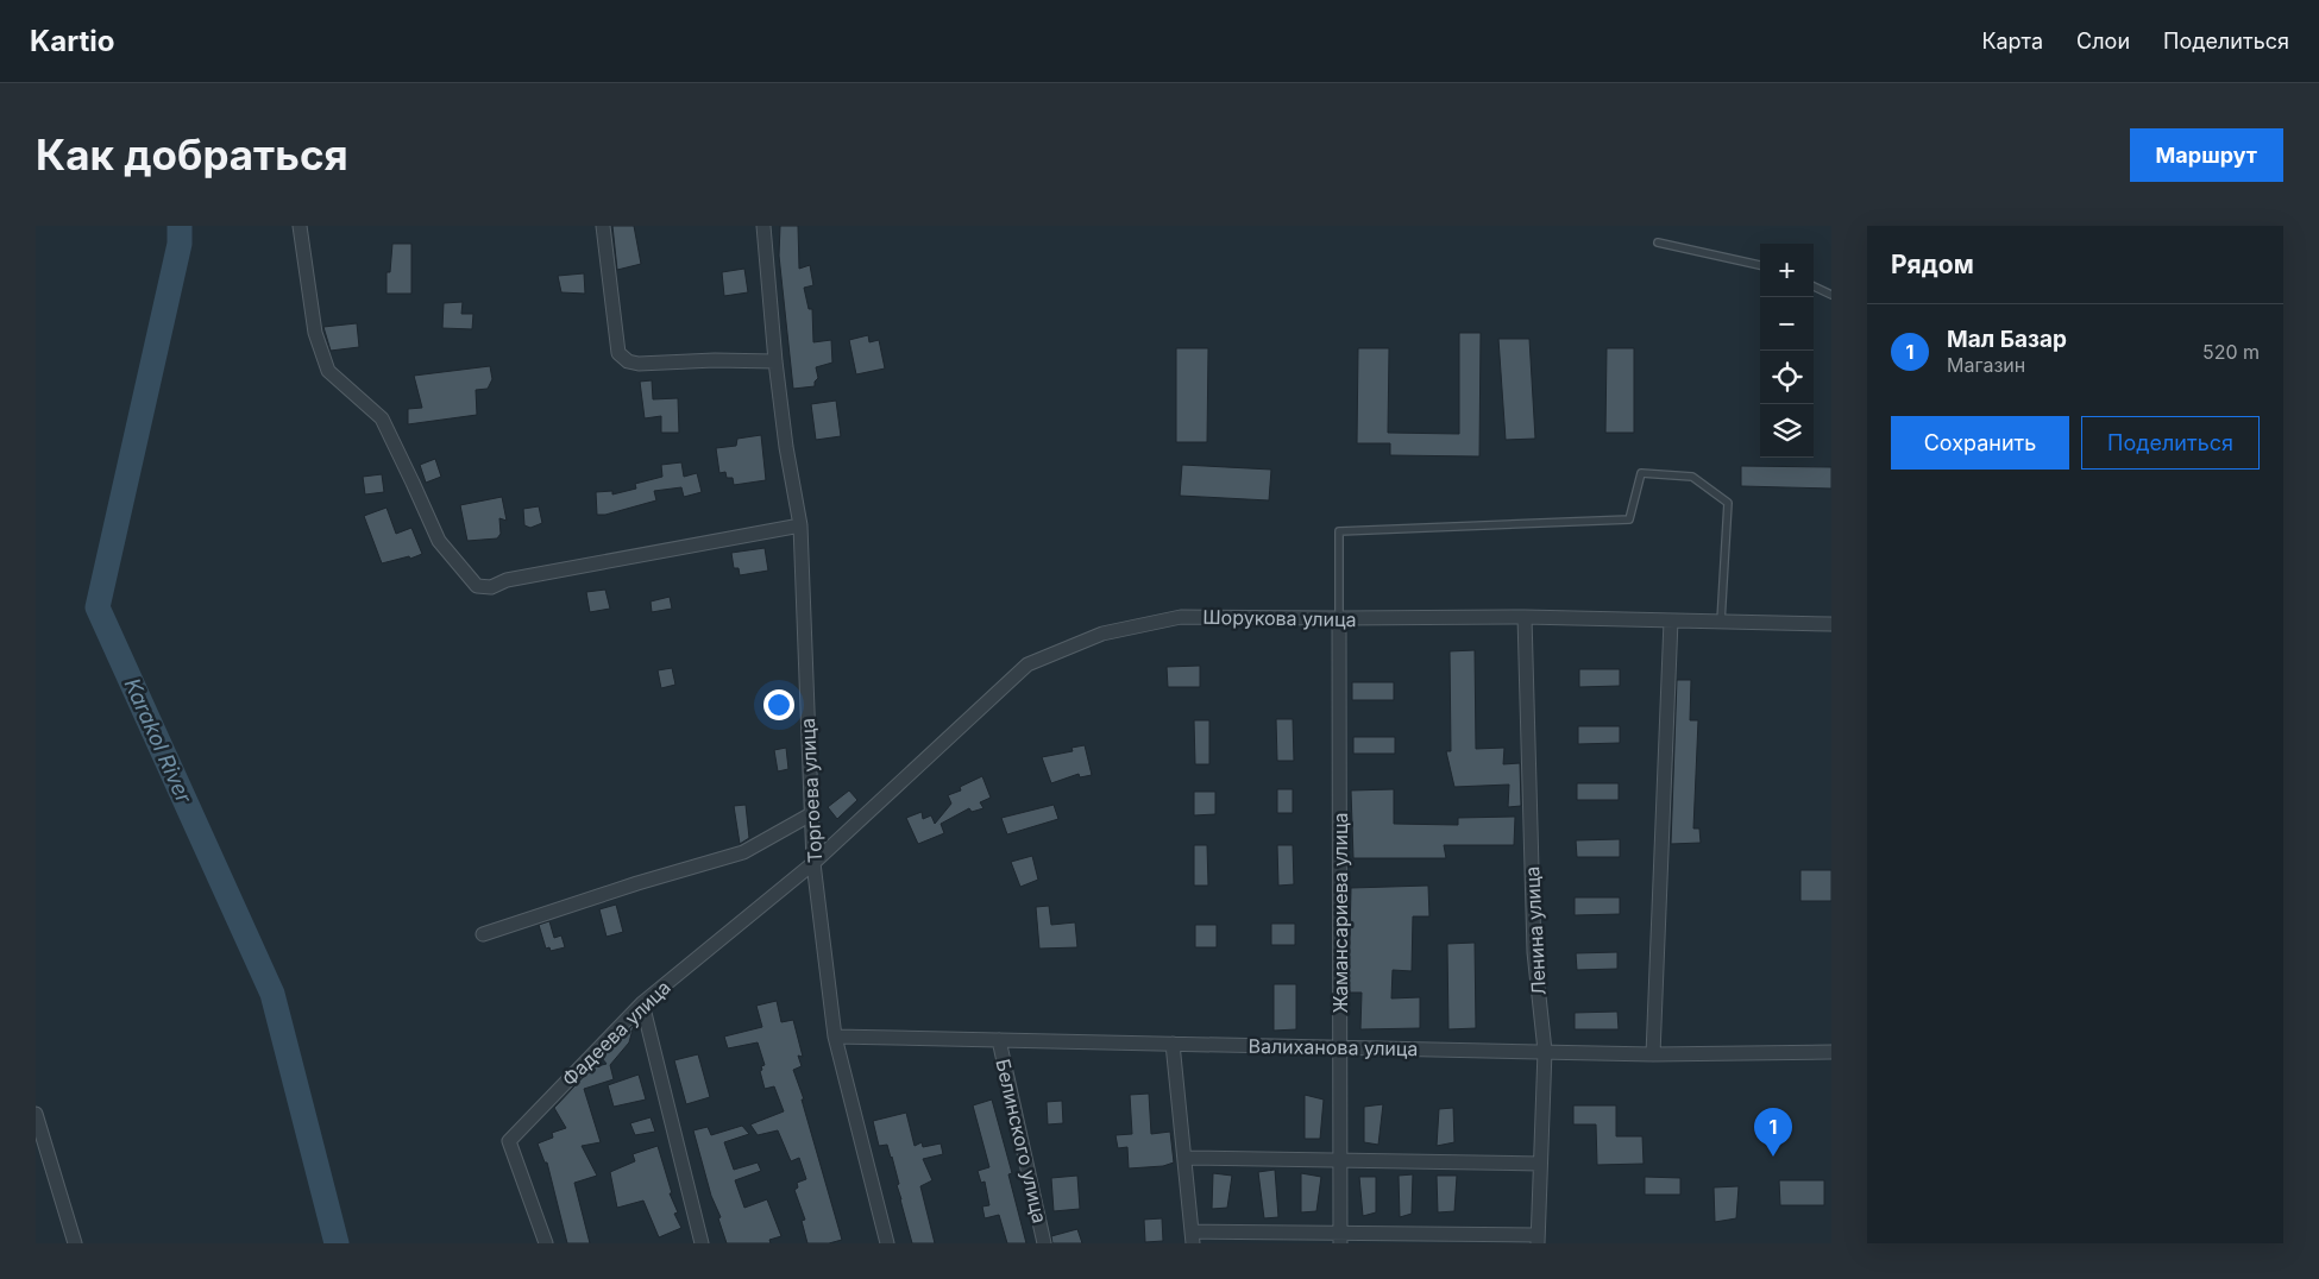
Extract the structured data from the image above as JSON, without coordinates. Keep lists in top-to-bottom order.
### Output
{
  "streets": {
    "street": [
      "Шорукова улица",
      "Торгоева улица",
      "Жамансариева улица",
      "Ленина улица",
      "Фадеева улица",
      "Валиханова улица",
      "Белинского улица"
    ]
  },
  "crossings": [
    ["Шорукова улица", "Торгоева улица"],
    ["Шорукова улица", "Жамансариева улица"],
    ["Шорукова улица", "Ленина улица"],
    ["Шорукова улица", "Фадеева улица"],
    ["Торгоева улица", "Фадеева улица"],
    ["Торгоева улица", "Валиханова улица"],
    ["Жамансариева улица", "Валиханова улица"],
    ["Ленина улица", "Валиханова улица"],
    ["Валиханова улица", "Белинского улица"]
  ],
  "water": ["Karakol River"],
  "page": {
    "header": "Kartio",
    "nav": ["Карта", "Слои", "Поделиться"],
    "buttons": [
      "Маршрут",
      ["Сохранить", "Поделиться"]
    ],
    "title": "Как добраться",
    "heading": "Рядом",
    "map_buttons": ["+", "−"],
    "list": [
      {
        "mark": "1",
        "name": "Мал Базар",
        "note": "Магазин",
        "value": "520 m"
      }
    ],
    "pins": "1"
  }
}
